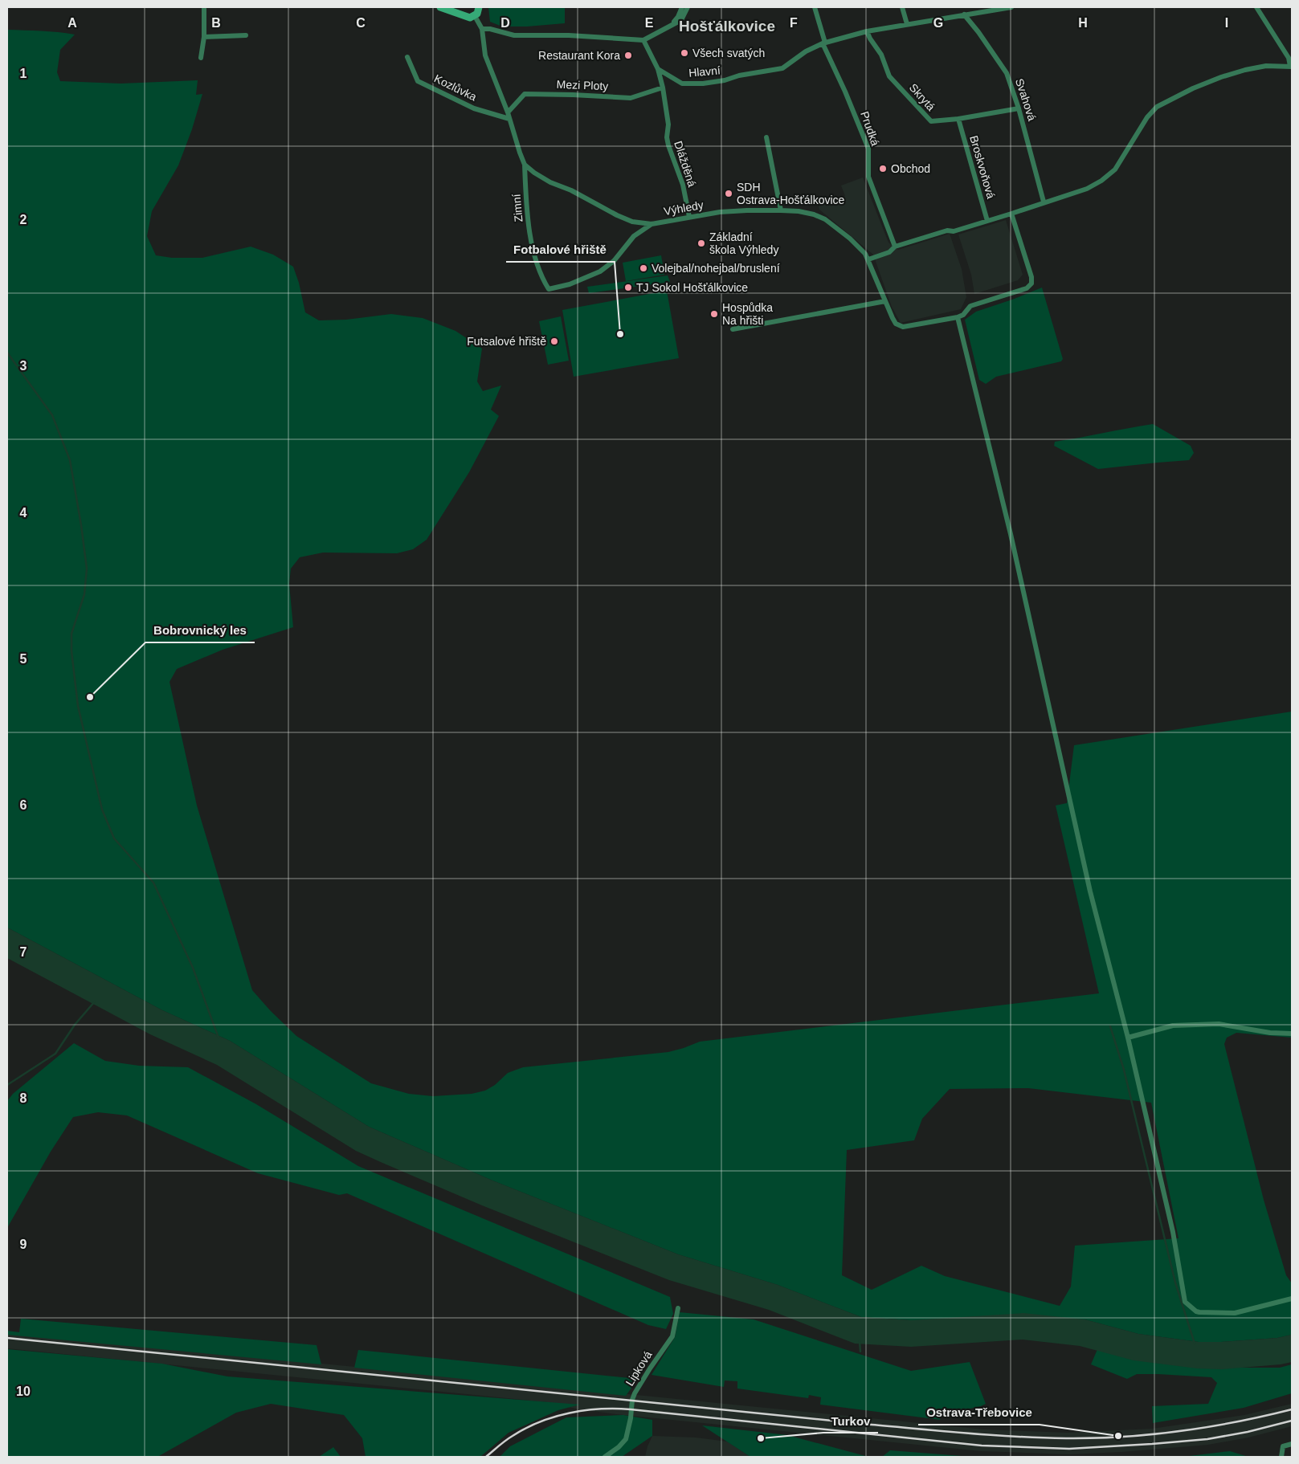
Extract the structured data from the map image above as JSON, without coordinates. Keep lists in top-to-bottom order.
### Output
{
  "streets": {
    "street": [
      "Hlavní",
      "Mezi Ploty",
      "Kozlůvka",
      "Skrytá",
      "Svahová",
      "Prudká",
      "Dlážděná",
      "Broskvoňová",
      "Zimní",
      "Výhledy",
      "Lipková"
    ]
  },
  "crossings": [
    ["Hlavní", "Skrytá"],
    ["Hlavní", "Svahová"],
    ["Hlavní", "Prudká"],
    ["Hlavní", "Dlážděná"],
    ["Mezi Ploty", "Dlážděná"],
    ["Skrytá", "Svahová"],
    ["Skrytá", "Broskvoňová"],
    ["Dlážděná", "Výhledy"],
    ["Zimní", "Výhledy"]
  ],
  "districts": ["Hošťálkovice"],
  "places": [
    "Všech svatých",
    "Restaurant Kora",
    "Obchod",
    "SDH Ostrava-Hošťálkovice",
    "Základní škola Výhledy",
    "Volejbal/nohejbal/bruslení",
    "TJ Sokol Hošťálkovice",
    "Hospůdka Na hřišti",
    "Fotbalové hřiště",
    "Futsalové hřiště",
    "Bobrovnický les",
    "Ostrava-Třebovice",
    "Turkov"
  ],
  "grid": {
    "columns": [
      "A",
      "B",
      "C",
      "D",
      "E",
      "F",
      "G",
      "H",
      "I"
    ],
    "rows": [
      "1",
      "2",
      "3",
      "4",
      "5",
      "6",
      "7",
      "8",
      "9",
      "10"
    ]
  }
}
